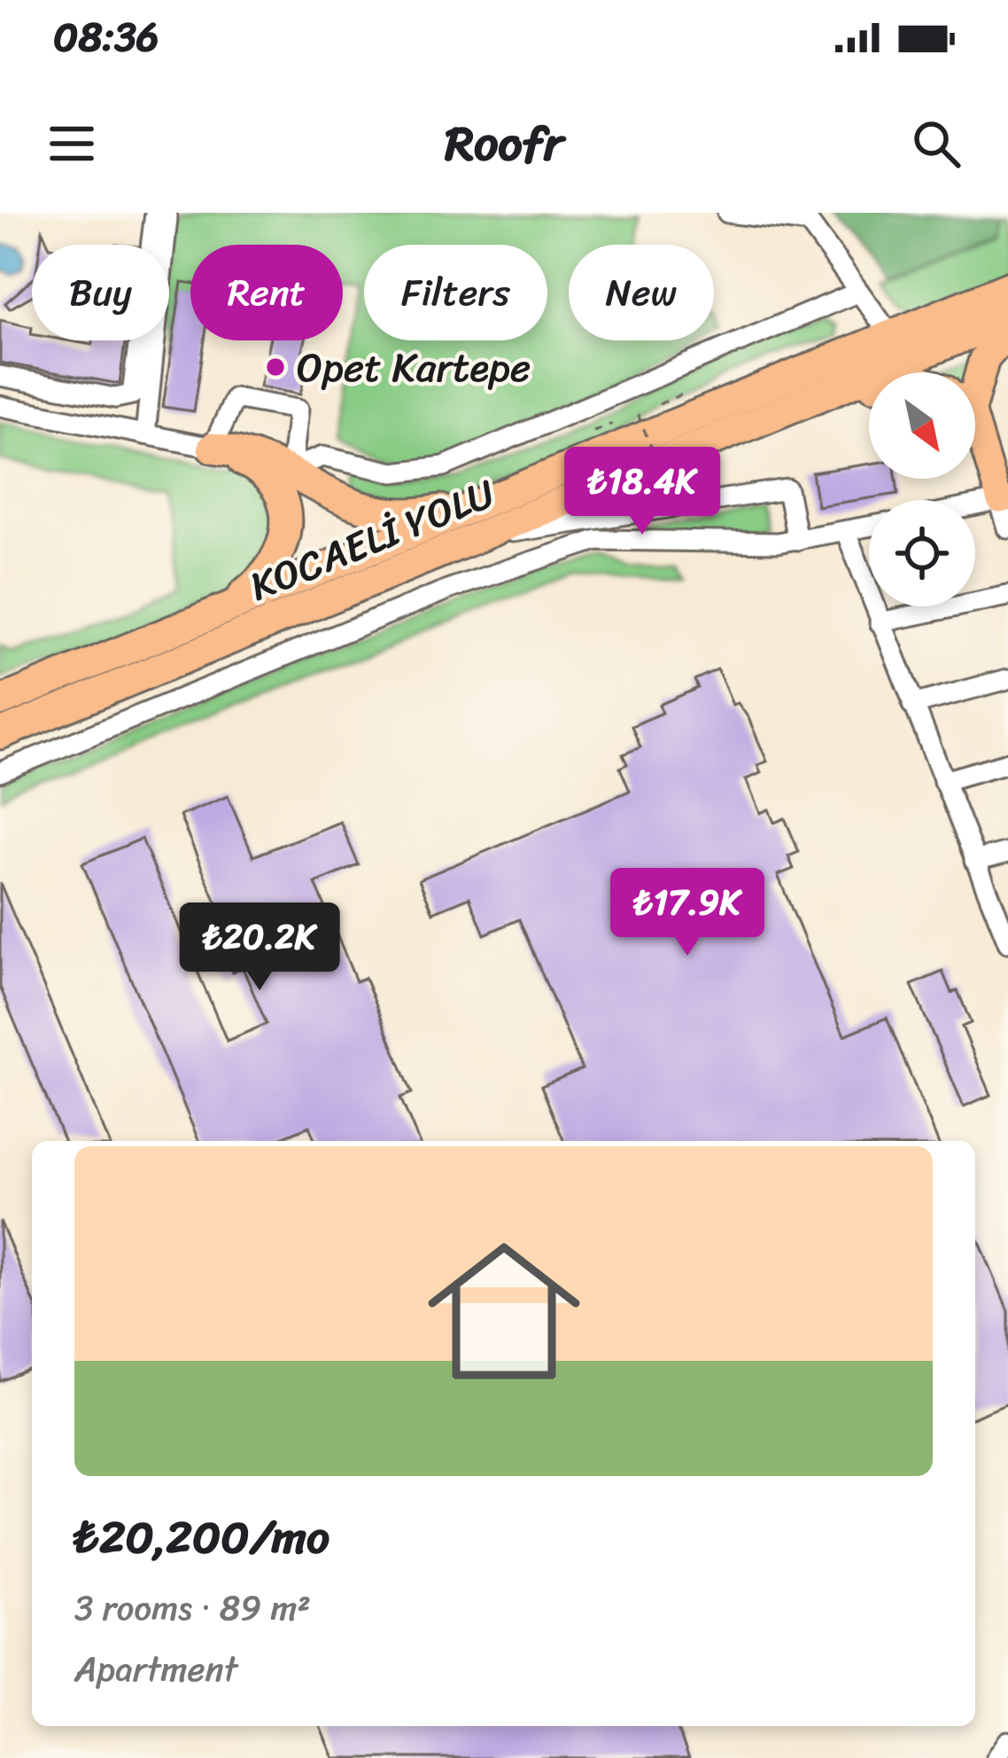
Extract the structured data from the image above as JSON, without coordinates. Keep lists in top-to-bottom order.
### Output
{
  "streets": {
    "highway": ["KOCAELİ YOLU"]
  },
  "places": ["Opet Kartepe"],
  "north": "bottom right",
  "page": {
    "status": "08:36",
    "header": "Roofr",
    "chip": [
      "Buy",
      "Rent",
      "Filters",
      "New"
    ],
    "price": ["₺18.4K", "₺17.9K", "₺20.2K"],
    "list": [
      {
        "name": "₺20,200/mo",
        "note": "3 rooms · 89 m² · Apartment"
      }
    ]
  }
}
